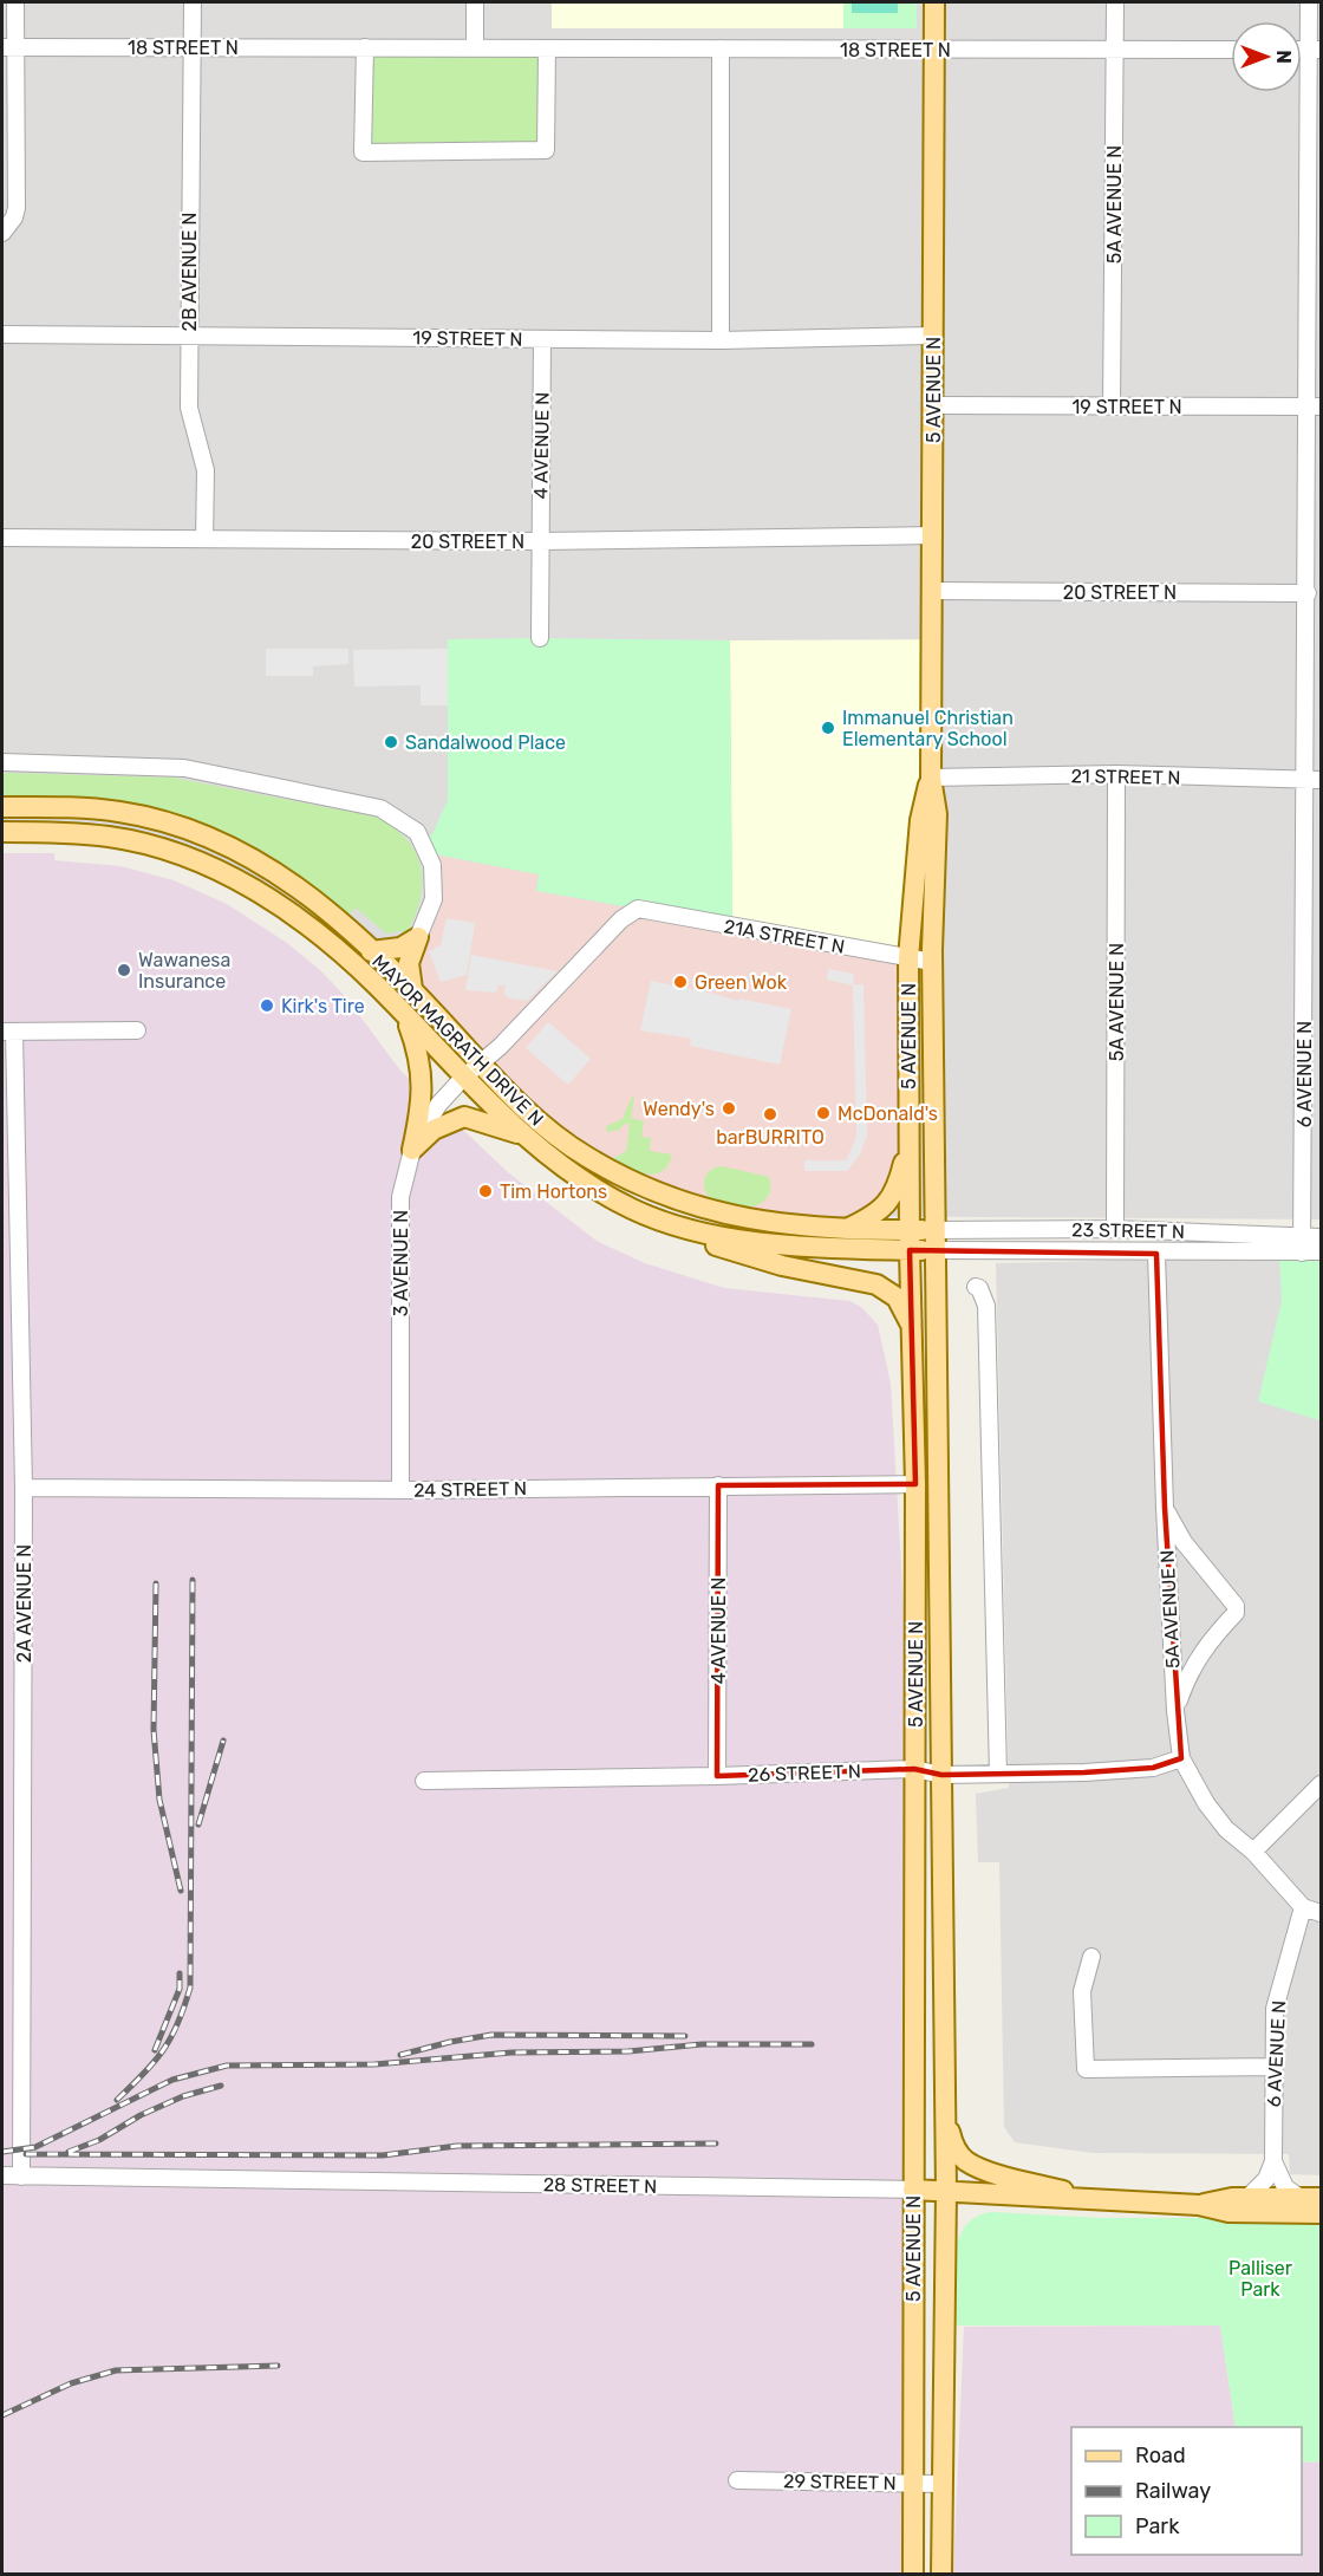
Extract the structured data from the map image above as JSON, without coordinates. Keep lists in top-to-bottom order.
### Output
{
  "streets": {
    "main road": ["5 AVENUE N", "MAYOR MAGRATH DRIVE N", "28 STREET N"],
    "street": [
      "18 STREET N",
      "5A AVENUE N",
      "2B AVENUE N",
      "19 STREET N",
      "4 AVENUE N",
      "20 STREET N",
      "21 STREET N",
      "21A STREET N",
      "6 AVENUE N",
      "23 STREET N",
      "3 AVENUE N",
      "24 STREET N",
      "2A AVENUE N",
      "26 STREET N",
      "29 STREET N"
    ]
  },
  "crossings": [
    ["18 STREET N", "5A AVENUE N"],
    ["18 STREET N", "2B AVENUE N"],
    ["18 STREET N", "5 AVENUE N"],
    ["5A AVENUE N", "19 STREET N"],
    ["5A AVENUE N", "21 STREET N"],
    ["5A AVENUE N", "6 AVENUE N"],
    ["5A AVENUE N", "23 STREET N"],
    ["5A AVENUE N", "26 STREET N"],
    ["2B AVENUE N", "19 STREET N"],
    ["2B AVENUE N", "20 STREET N"],
    ["19 STREET N", "5 AVENUE N"],
    ["19 STREET N", "4 AVENUE N"],
    ["19 STREET N", "6 AVENUE N"],
    ["5 AVENUE N", "20 STREET N"],
    ["5 AVENUE N", "21 STREET N"],
    ["5 AVENUE N", "21A STREET N"],
    ["5 AVENUE N", "MAYOR MAGRATH DRIVE N"],
    ["5 AVENUE N", "23 STREET N"],
    ["5 AVENUE N", "24 STREET N"],
    ["5 AVENUE N", "26 STREET N"],
    ["5 AVENUE N", "28 STREET N"],
    ["5 AVENUE N", "29 STREET N"],
    ["4 AVENUE N", "20 STREET N"],
    ["4 AVENUE N", "24 STREET N"],
    ["4 AVENUE N", "26 STREET N"],
    ["20 STREET N", "6 AVENUE N"],
    ["21 STREET N", "6 AVENUE N"],
    ["21A STREET N", "3 AVENUE N"],
    ["MAYOR MAGRATH DRIVE N", "23 STREET N"],
    ["MAYOR MAGRATH DRIVE N", "3 AVENUE N"],
    ["6 AVENUE N", "23 STREET N"],
    ["6 AVENUE N", "28 STREET N"],
    ["3 AVENUE N", "24 STREET N"],
    ["24 STREET N", "2A AVENUE N"],
    ["2A AVENUE N", "28 STREET N"]
  ],
  "parks": ["Palliser Park"],
  "places": [
    "Immanuel Christian Elementary School",
    "Sandalwood Place",
    "Wawanesa Insurance",
    "Green Wok",
    "Kirk's Tire",
    "Wendy's",
    "McDonald's",
    "barBURRITO",
    "Tim Hortons"
  ],
  "legend": ["Road", "Railway", "Park"],
  "north": "right"
}
